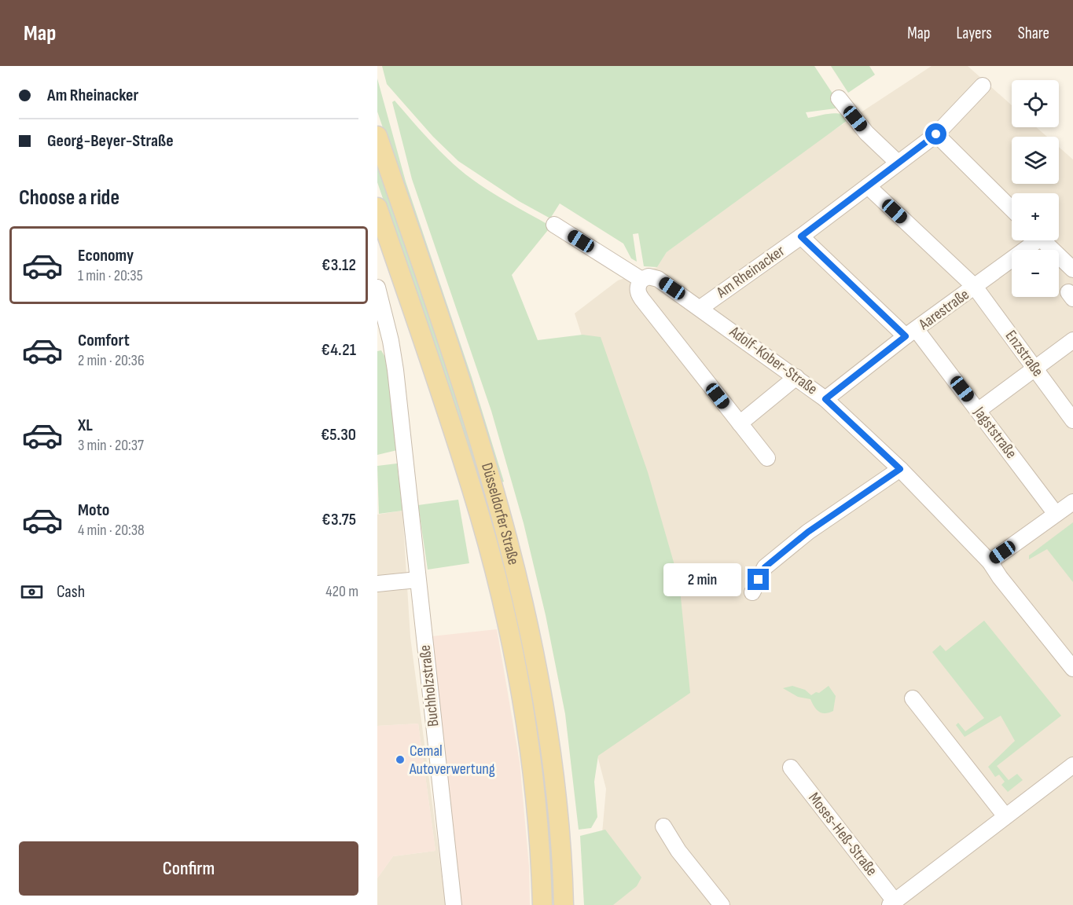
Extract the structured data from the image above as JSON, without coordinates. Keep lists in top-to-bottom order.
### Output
{
  "streets": {
    "main road": ["Düsseldorfer Straße"],
    "street": [
      "Am Rheinacker",
      "Aarestraße",
      "Enzstraße",
      "Adolf-Kober-Straße",
      "Jagststraße",
      "Buchholzstraße",
      "Moses-Heß-Straße"
    ]
  },
  "crossings": [
    ["Am Rheinacker", "Enzstraße"],
    ["Am Rheinacker", "Adolf-Kober-Straße"],
    ["Am Rheinacker", "Jagststraße"],
    ["Aarestraße", "Enzstraße"],
    ["Aarestraße", "Adolf-Kober-Straße"],
    ["Aarestraße", "Jagststraße"]
  ],
  "places": ["Cemal Autoverwertung"],
  "page": {
    "header": "Map",
    "nav": ["Map", "Layers", "Share"],
    "banner": ["Am Rheinacker", "Georg-Beyer-Straße"],
    "map_buttons": ["+", "−"],
    "heading": "Choose a ride",
    "list": [
      {
        "name": "Economy",
        "note": "1 min · 20:35",
        "value": "€3.12"
      },
      {
        "name": "Comfort",
        "note": "2 min · 20:36",
        "value": "€4.21"
      },
      {
        "name": "XL",
        "note": "3 min · 20:37",
        "value": "€5.30"
      },
      {
        "name": "Moto",
        "note": "4 min · 20:38",
        "value": "€3.75"
      }
    ],
    "bubble": "2 min",
    "pay": ["Cash", "420 m"],
    "buttons": "Confirm"
  }
}
